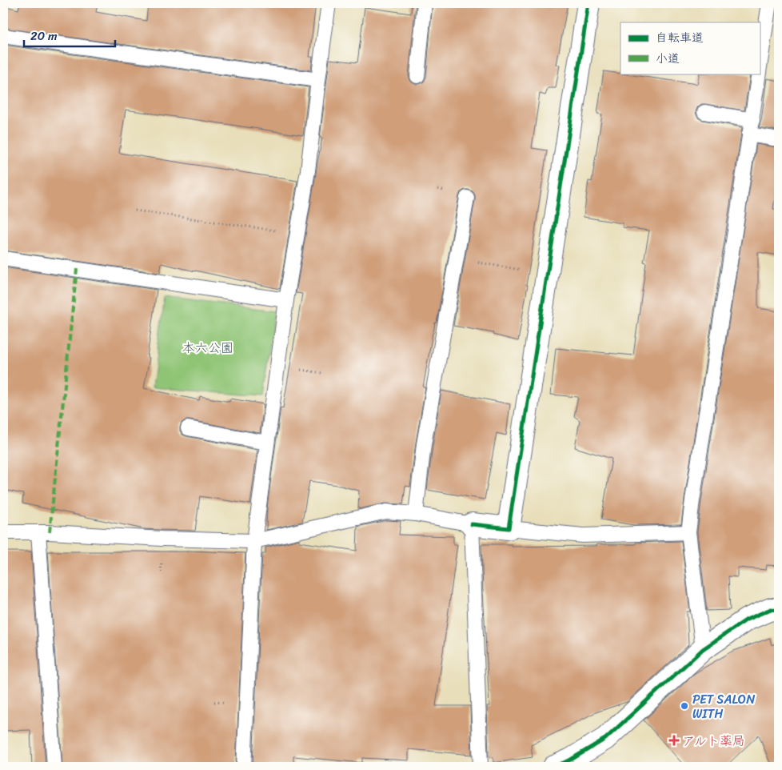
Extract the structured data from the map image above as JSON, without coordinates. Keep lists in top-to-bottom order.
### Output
{
  "parks": ["本六公園"],
  "places": {
    "other": ["PET SALON WITH"],
    "health": ["アルト薬局"]
  },
  "legend": ["自転車道", "小道"],
  "scale_bar": "20 m"
}
